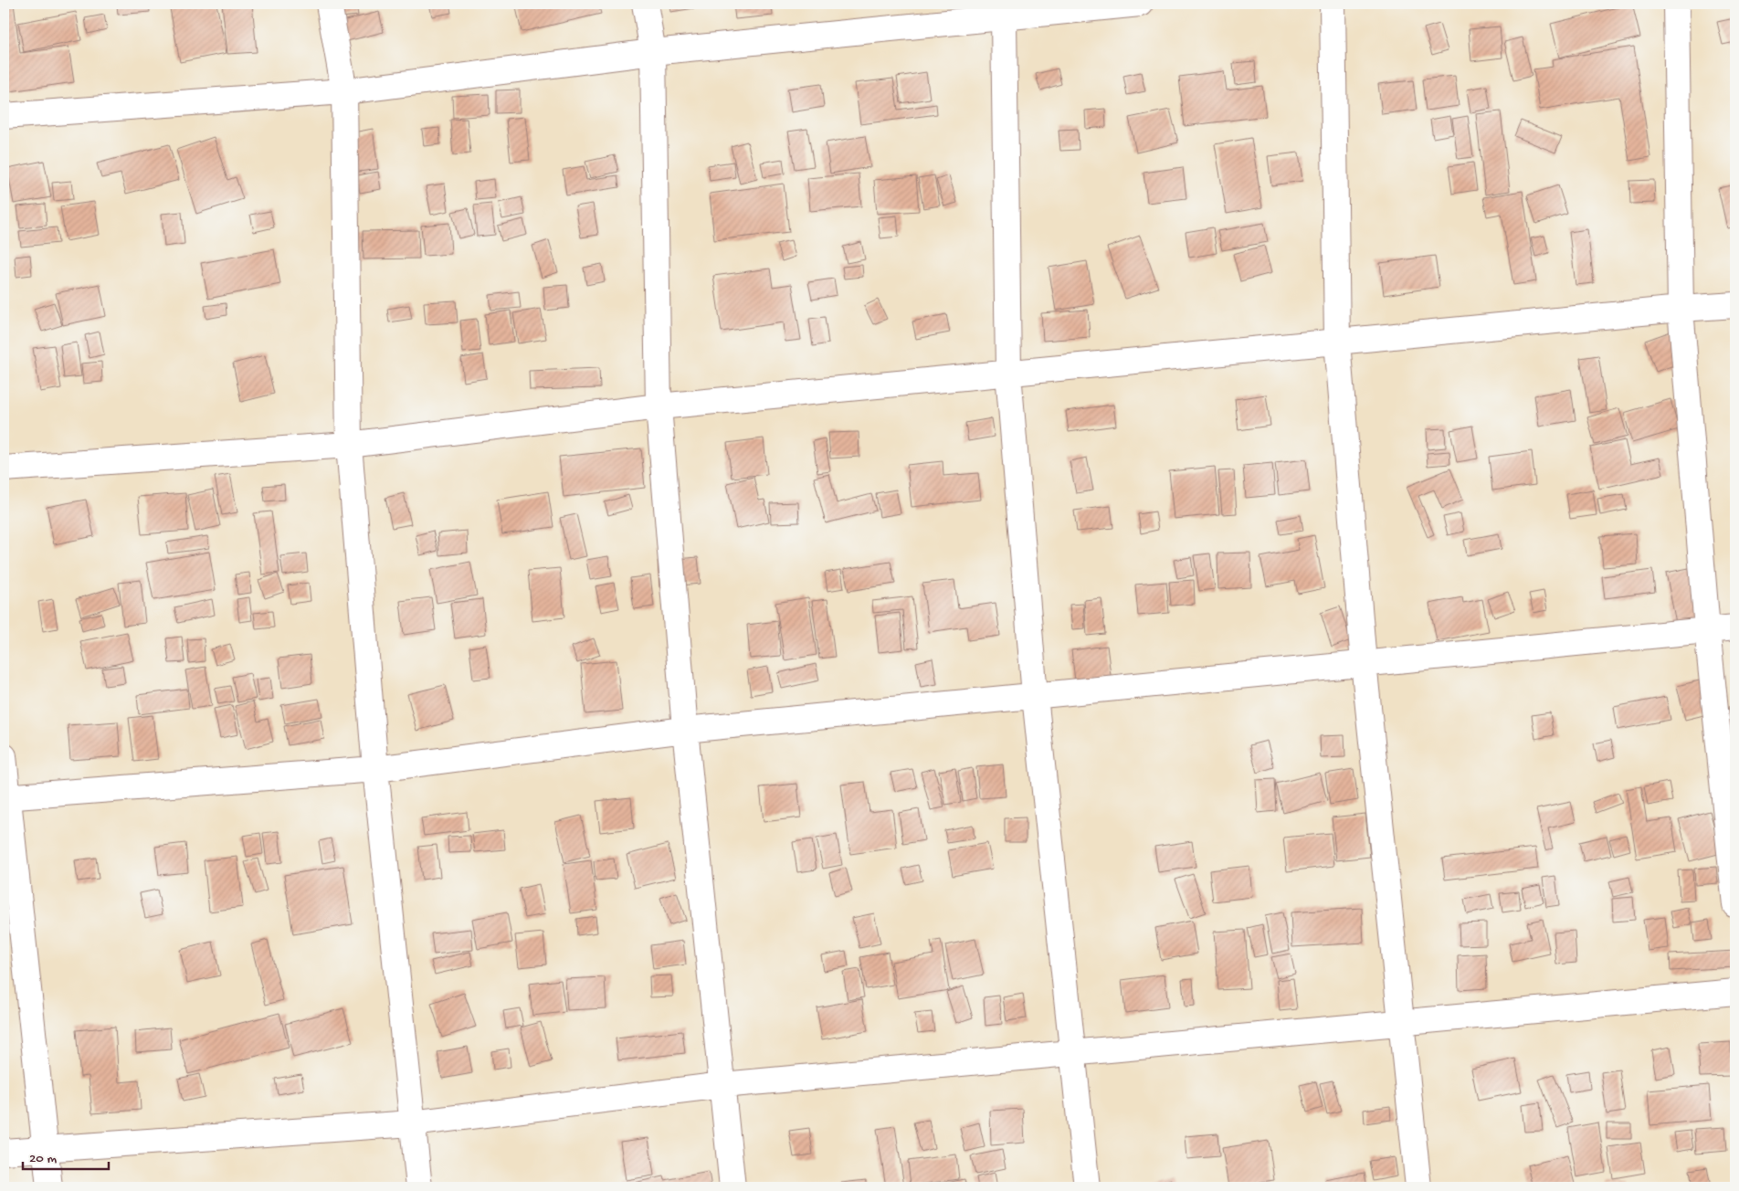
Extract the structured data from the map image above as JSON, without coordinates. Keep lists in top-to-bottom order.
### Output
{
  "scale_bar": "20 m"
}
